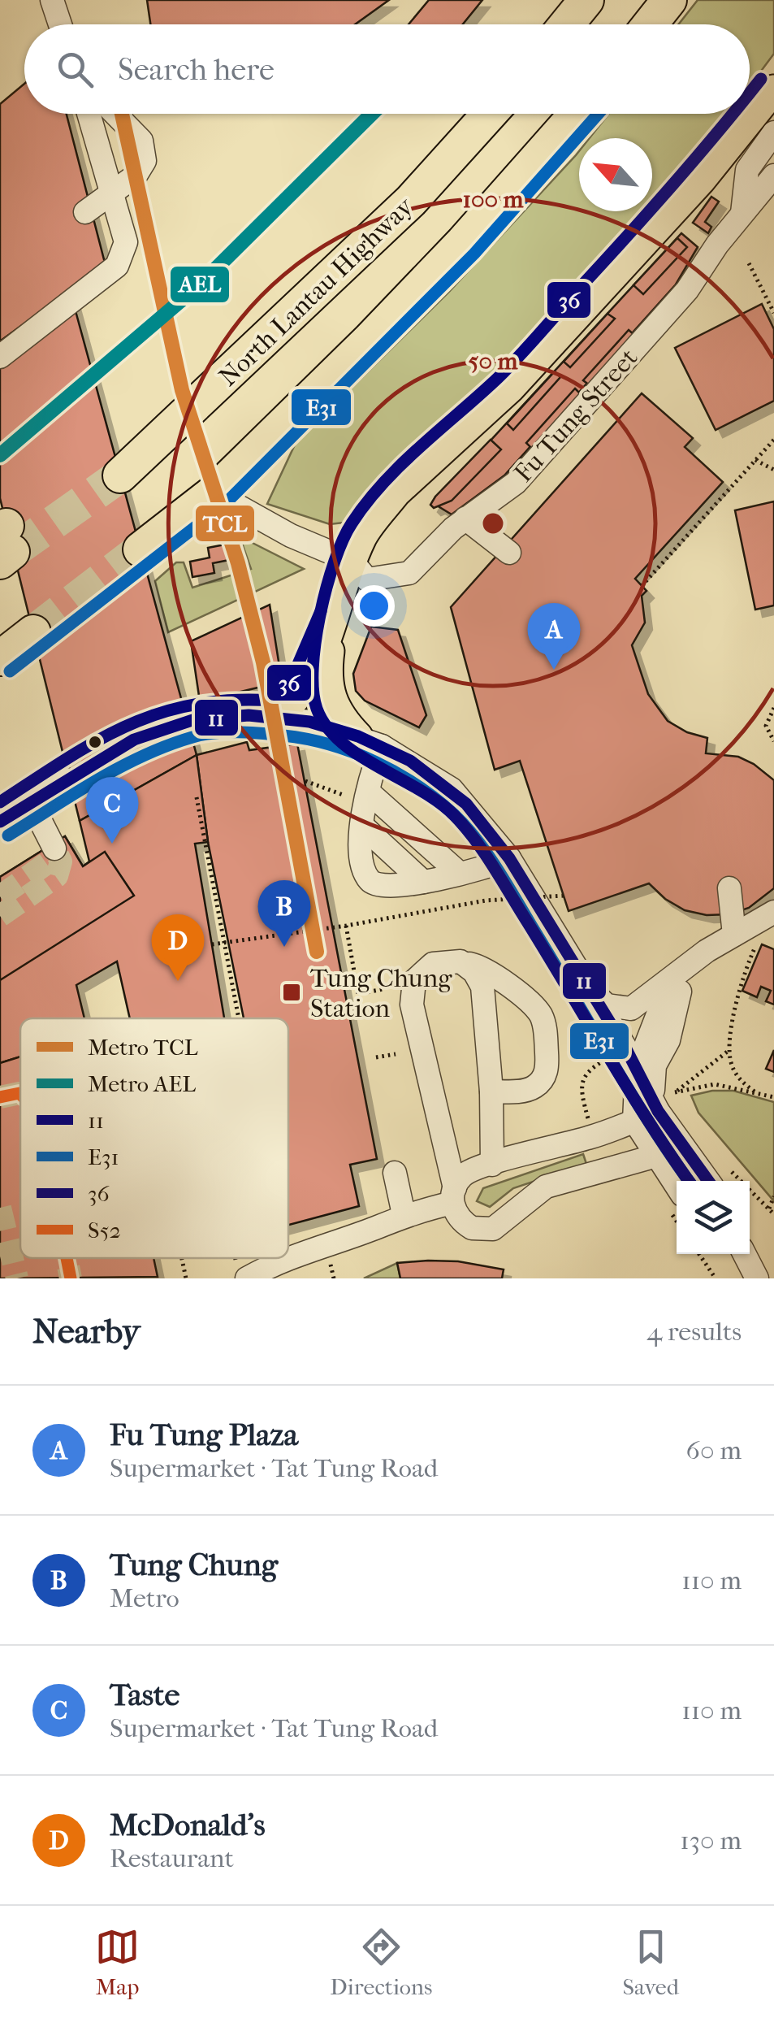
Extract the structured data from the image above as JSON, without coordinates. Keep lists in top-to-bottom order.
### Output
{
  "streets": {
    "highway": ["North Lantau Highway"],
    "street": ["Fu Tung Street"]
  },
  "places": {
    "transit": ["Tung Chung Station"]
  },
  "lines": [
    "transit line 36",
    "metro line TCL",
    "metro line AEL",
    "transit line E31",
    "transit line 11",
    "transit line S52"
  ],
  "legend": [
    "Metro TCL",
    "Metro AEL",
    "11",
    "E31",
    "36",
    "S52"
  ],
  "north": "top left",
  "page": {
    "search": "Search here",
    "pins": [
      "A",
      "C",
      "B",
      "D"
    ],
    "heading": ["Nearby", "4 results"],
    "list": [
      {
        "mark": "A",
        "name": "Fu Tung Plaza",
        "note": "Supermarket · Tat Tung Road",
        "value": "60 m"
      },
      {
        "mark": "B",
        "name": "Tung Chung",
        "note": "Metro",
        "value": "110 m"
      },
      {
        "mark": "C",
        "name": "Taste",
        "note": "Supermarket · Tat Tung Road",
        "value": "110 m"
      },
      {
        "mark": "D",
        "name": "McDonald's",
        "note": "Restaurant",
        "value": "130 m"
      }
    ],
    "nav": ["Map", "Directions", "Saved"]
  },
  "rings": ["100 m", "50 m"]
}
